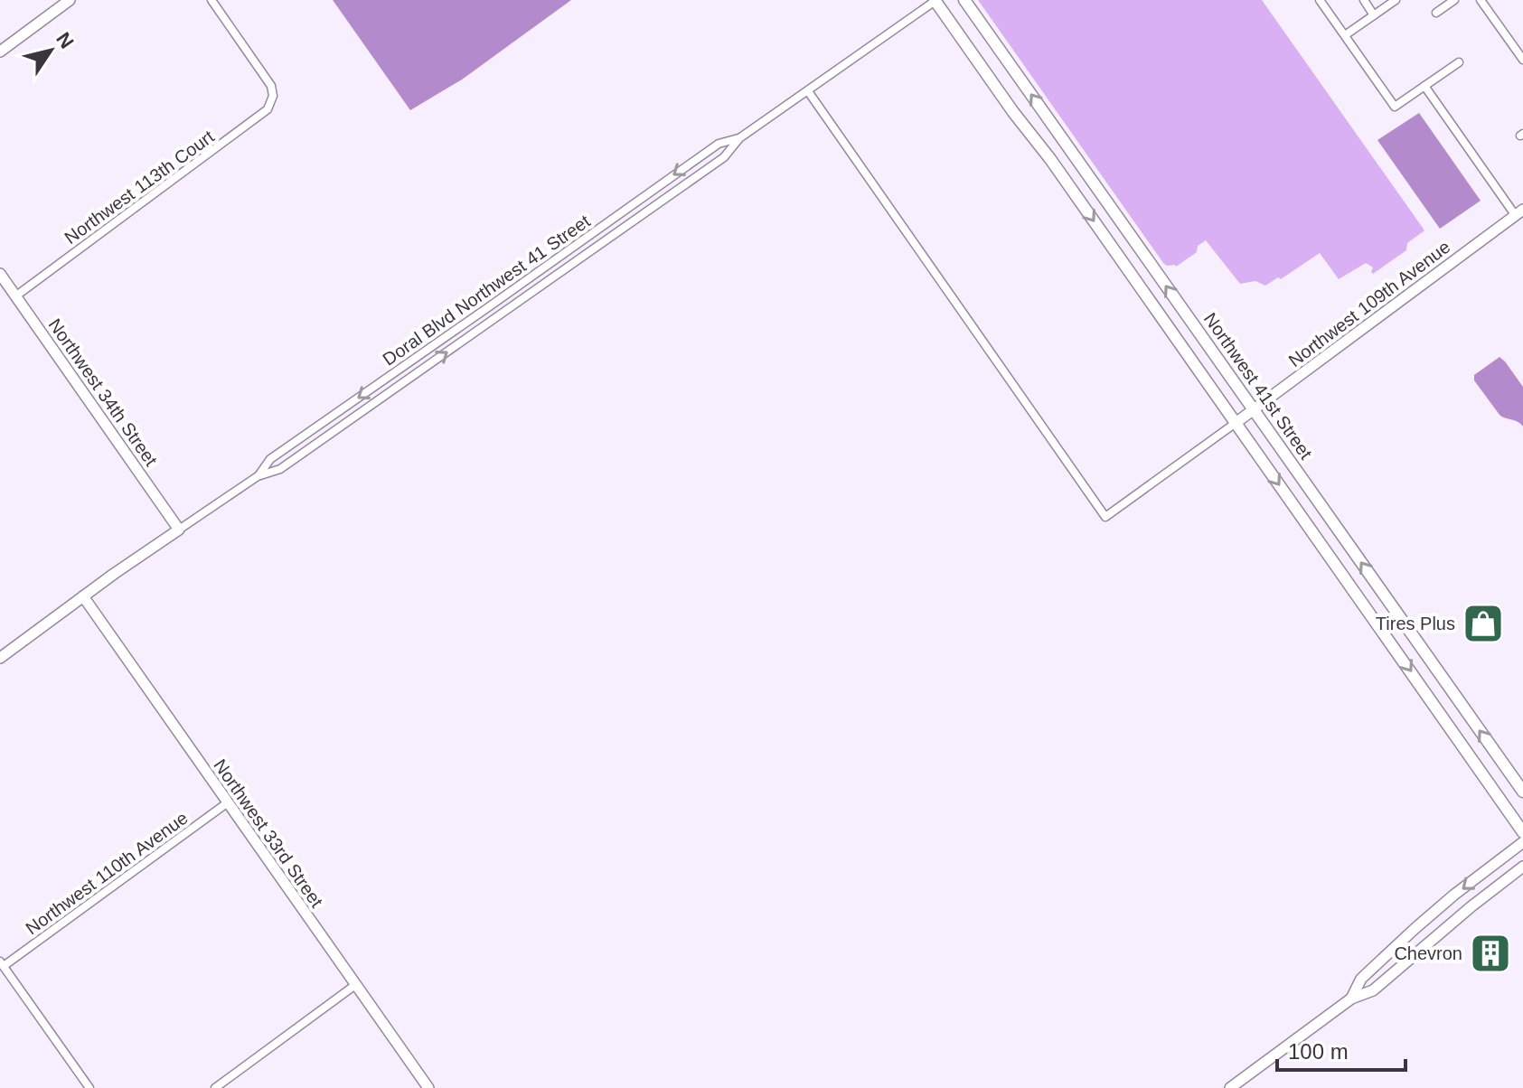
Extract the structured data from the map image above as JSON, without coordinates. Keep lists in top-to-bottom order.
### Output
{
  "streets": {
    "main road": ["Northwest 41st Street"],
    "street": [
      "Northwest 113th Court",
      "Doral Blvd Northwest 41 Street",
      "Northwest 109th Avenue",
      "Northwest 34th Street",
      "Northwest 33rd Street",
      "Northwest 110th Avenue"
    ]
  },
  "crossings": [
    ["Northwest 113th Court", "Northwest 34th Street"],
    ["Doral Blvd Northwest 41 Street", "Northwest 34th Street"],
    ["Northwest 109th Avenue", "Northwest 41st Street"],
    ["Northwest 33rd Street", "Northwest 110th Avenue"]
  ],
  "places": {
    "shop": ["Tires Plus"],
    "building": ["Chevron"]
  },
  "scale_bar": "100 m",
  "north": "top right"
}
